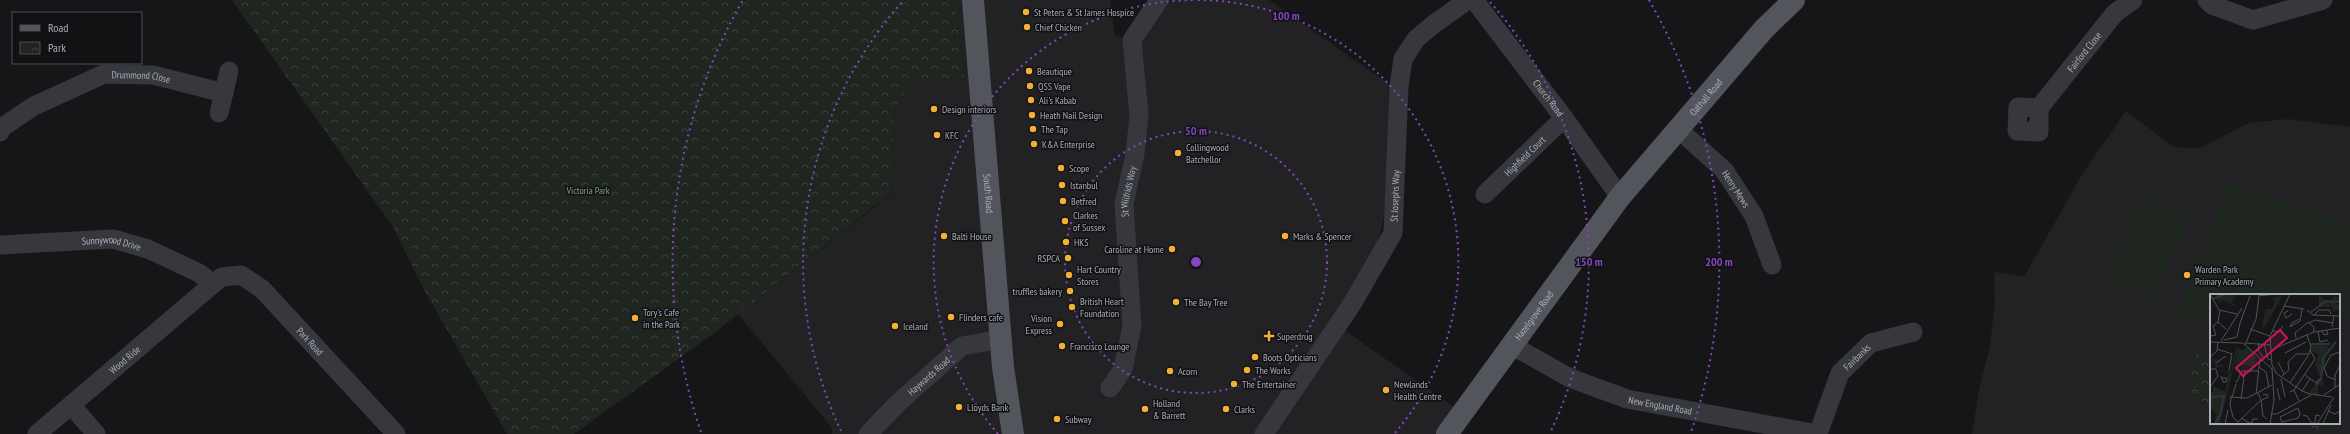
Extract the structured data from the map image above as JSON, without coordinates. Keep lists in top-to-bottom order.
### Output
{
  "streets": {
    "main road": ["Oathall Road", "South Road", "Hazelgrove Road"],
    "street": [
      "Fairford Close",
      "Drummond Close",
      "Church Road",
      "Highfield Court",
      "Henry Mews",
      "St Wilfrids Way",
      "St Josephs Way",
      "Sunnywood Drive",
      "Park Road",
      "Fairbanks",
      "Wood Ride",
      "Haywards Road",
      "New England Road"
    ]
  },
  "crossings": [
    ["Church Road", "Oathall Road"],
    ["Church Road", "Highfield Court"],
    ["Church Road", "Hazelgrove Road"],
    ["Oathall Road", "Henry Mews"],
    ["Oathall Road", "Hazelgrove Road"],
    ["South Road", "Haywards Road"],
    ["Sunnywood Drive", "Park Road"],
    ["Sunnywood Drive", "Wood Ride"],
    ["Hazelgrove Road", "New England Road"],
    ["Park Road", "Wood Ride"],
    ["Fairbanks", "New England Road"]
  ],
  "parks": ["Victoria Park"],
  "places": {
    "other": [
      "St Peters & St James Hospice",
      "Chief Chicken",
      "Beautique",
      "QSS Vape",
      "Ali's Kabab",
      "Design interiors",
      "Heath Nail Design",
      "The Tap",
      "KFC",
      "K&A Enterprise",
      "Collingwood Batchellor",
      "Scope",
      "Istanbul",
      "Betfred",
      "Clarkes of Sussex",
      "Balti House",
      "Marks & Spencer",
      "HKS",
      "Caroline at Home",
      "RSPCA",
      "Hart Country Stores",
      "Warden Park Primary Academy",
      "truffles bakery",
      "The Bay Tree",
      "British Heart Foundation",
      "Flinders cafe",
      "Tory's Cafe in the Park",
      "Vision Express",
      "Iceland",
      "Francisco Lounge",
      "Boots Opticians",
      "The Works",
      "Acorn",
      "The Entertainer",
      "Newlands Health Centre",
      "Lloyds Bank",
      "Holland & Barrett",
      "Clarks",
      "Subway"
    ],
    "health": ["Superdrug"]
  },
  "legend": ["Road", "Park"],
  "rings": [
    "100 m",
    "50 m",
    "150 m",
    "200 m"
  ]
}
